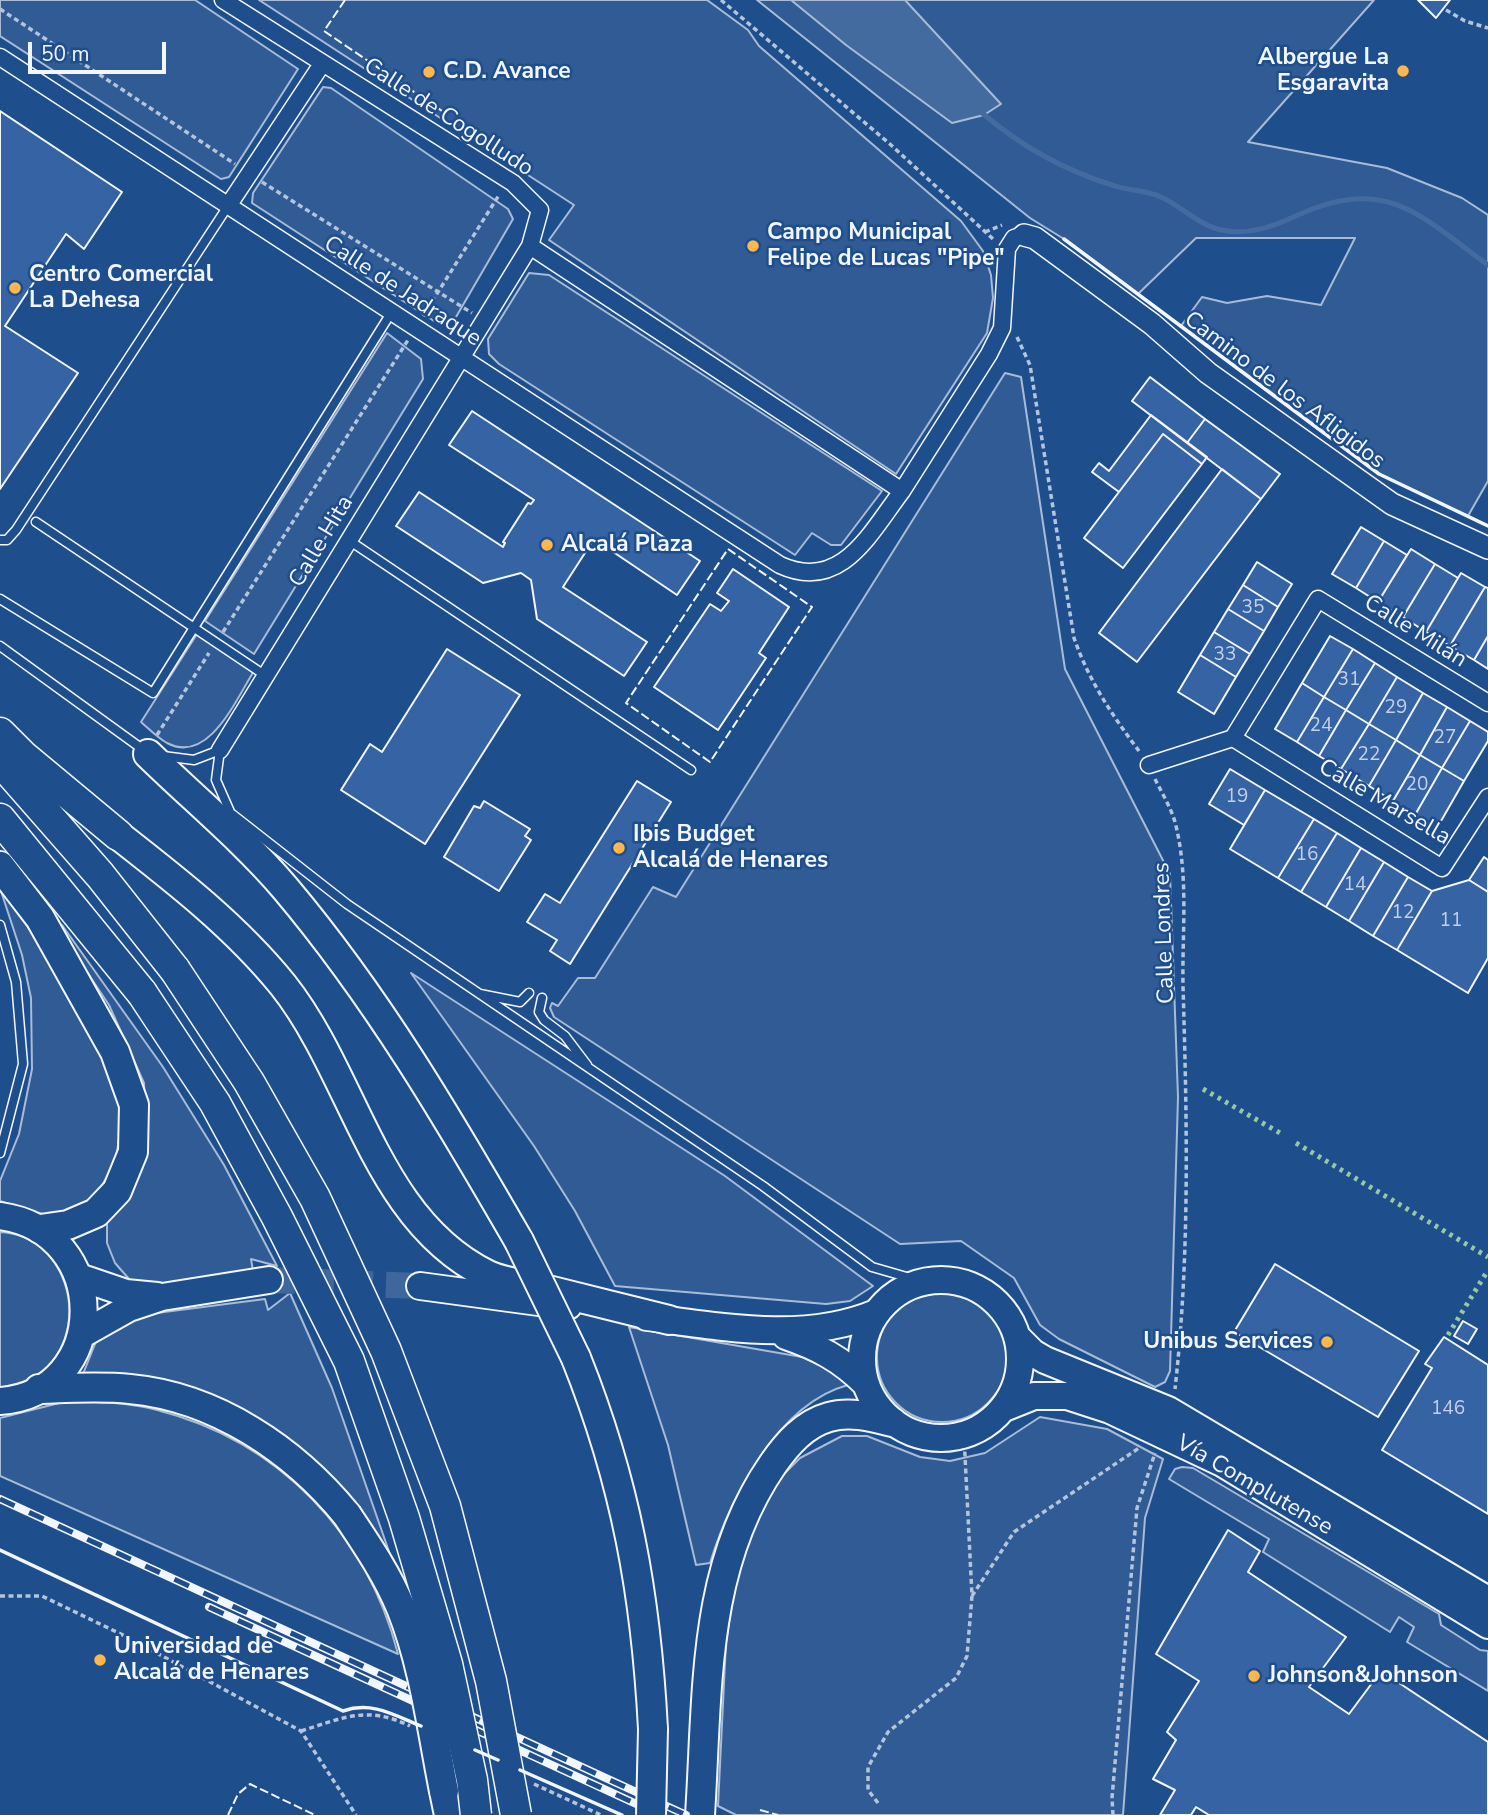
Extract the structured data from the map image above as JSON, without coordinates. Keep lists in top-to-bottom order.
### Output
{
  "streets": {
    "main road": ["Vía Complutense"],
    "street": [
      "Calle de Cogolludo",
      "Calle de Jadraque",
      "Camino de los Afligidos",
      "Calle Hita",
      "Calle Milán",
      "Calle Marsella"
    ],
    "path": ["Calle Londres"]
  },
  "crossings": [
    ["Calle de Cogolludo", "Calle de Jadraque"],
    ["Calle de Cogolludo", "Calle Hita"],
    ["Calle de Jadraque", "Calle Hita"],
    ["Calle de Jadraque", "Calle Londres"],
    ["Calle Milán", "Calle Marsella"],
    ["Calle Londres", "Vía Complutense"]
  ],
  "places": [
    "Albergue La Esgaravita",
    "C.D. Avance",
    "Campo Municipal Felipe de Lucas \"Pipe\"",
    "Centro Comercial La Dehesa",
    "Alcalá Plaza",
    "Ibis Budget Alcalá de Henares",
    "Unibus Services",
    "Universidad de Alcalá de Henares",
    "Johnson&Johnson"
  ],
  "house_numbers": [
    "35",
    "33",
    "31",
    "29",
    "24",
    "27",
    "22",
    "20",
    "19",
    "16",
    "14",
    "12",
    "11",
    "146"
  ],
  "scale_bar": "50 m"
}
